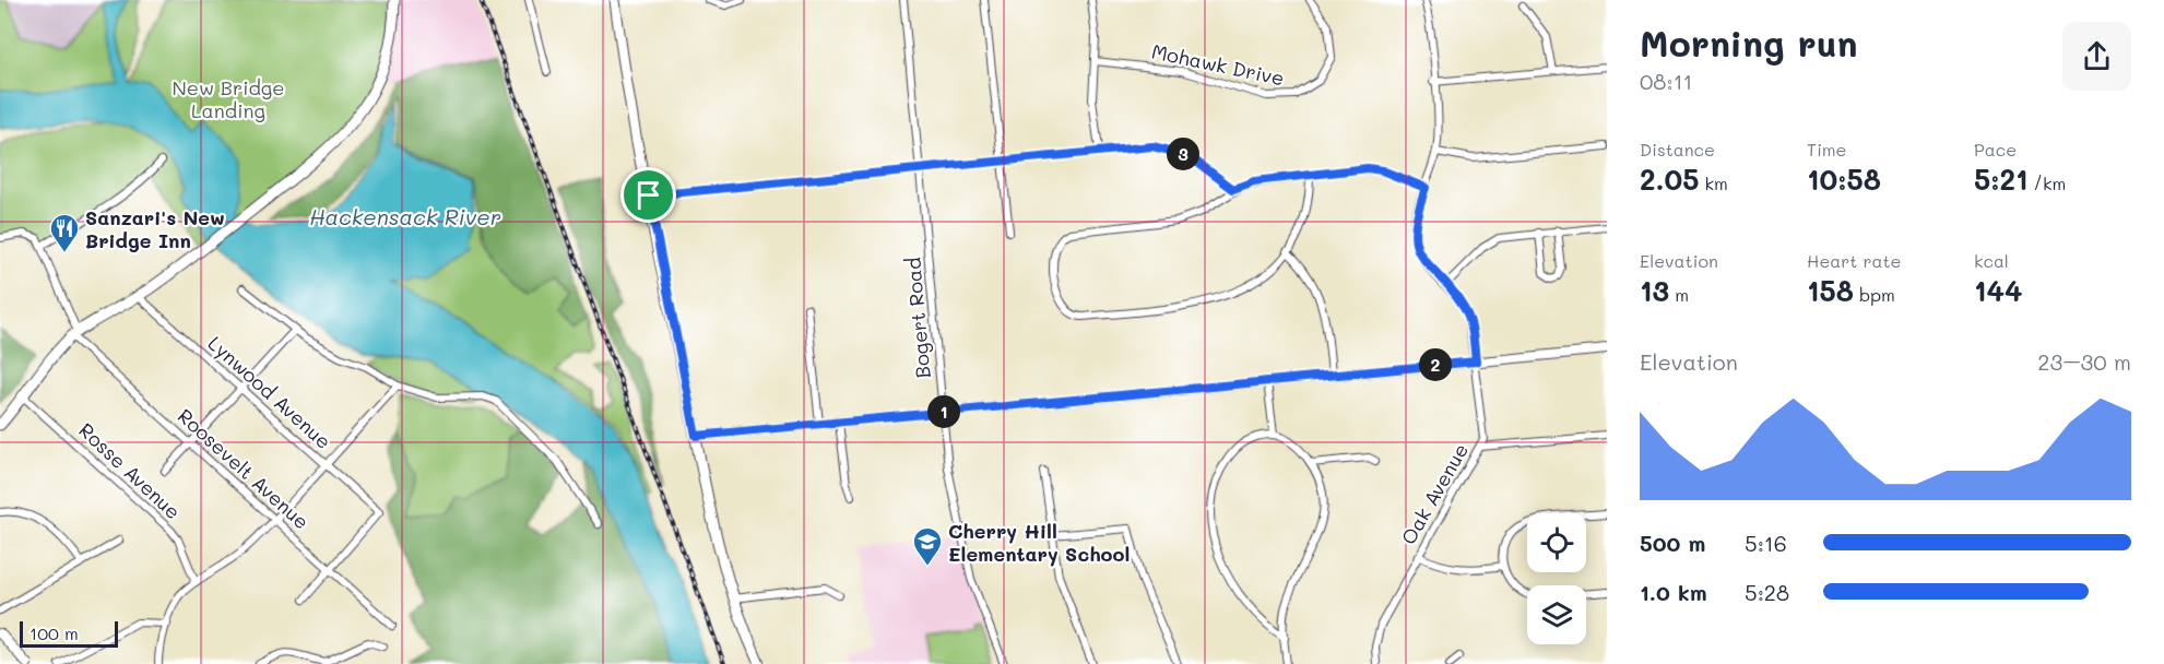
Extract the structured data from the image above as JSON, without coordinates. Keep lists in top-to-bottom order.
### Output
{
  "streets": {
    "street": [
      "Mohawk Drive",
      "Bogert Road",
      "Lynwood Avenue",
      "Roosevelt Avenue",
      "Rosse Avenue",
      "Oak Avenue"
    ]
  },
  "crossings": [
    ["Lynwood Avenue", "Roosevelt Avenue"]
  ],
  "water": ["Hackensack River"],
  "parks": ["New Bridge Landing"],
  "places": {
    "restaurant": ["Sanzari's New Bridge Inn"],
    "school or university": ["Cherry Hill Elementary School"]
  },
  "scale_bar": "100 m",
  "page": {
    "heading": ["Morning run", "08:11"],
    "stats": [
      ["Distance", "2.05 km"],
      ["Time", "10:58"],
      ["Pace", "5:21 /km"],
      ["Elevation", "13 m"],
      ["Heart rate", "158 bpm"],
      ["kcal", "144"]
    ],
    "pins": ["3", "2", "1"],
    "chart": ["Elevation", "23–30 m"],
    "list": [
      {
        "name": "500 m",
        "note": "5:16"
      },
      {
        "name": "1.0 km",
        "note": "5:28"
      }
    ],
    "scale": "100 m"
  }
}
